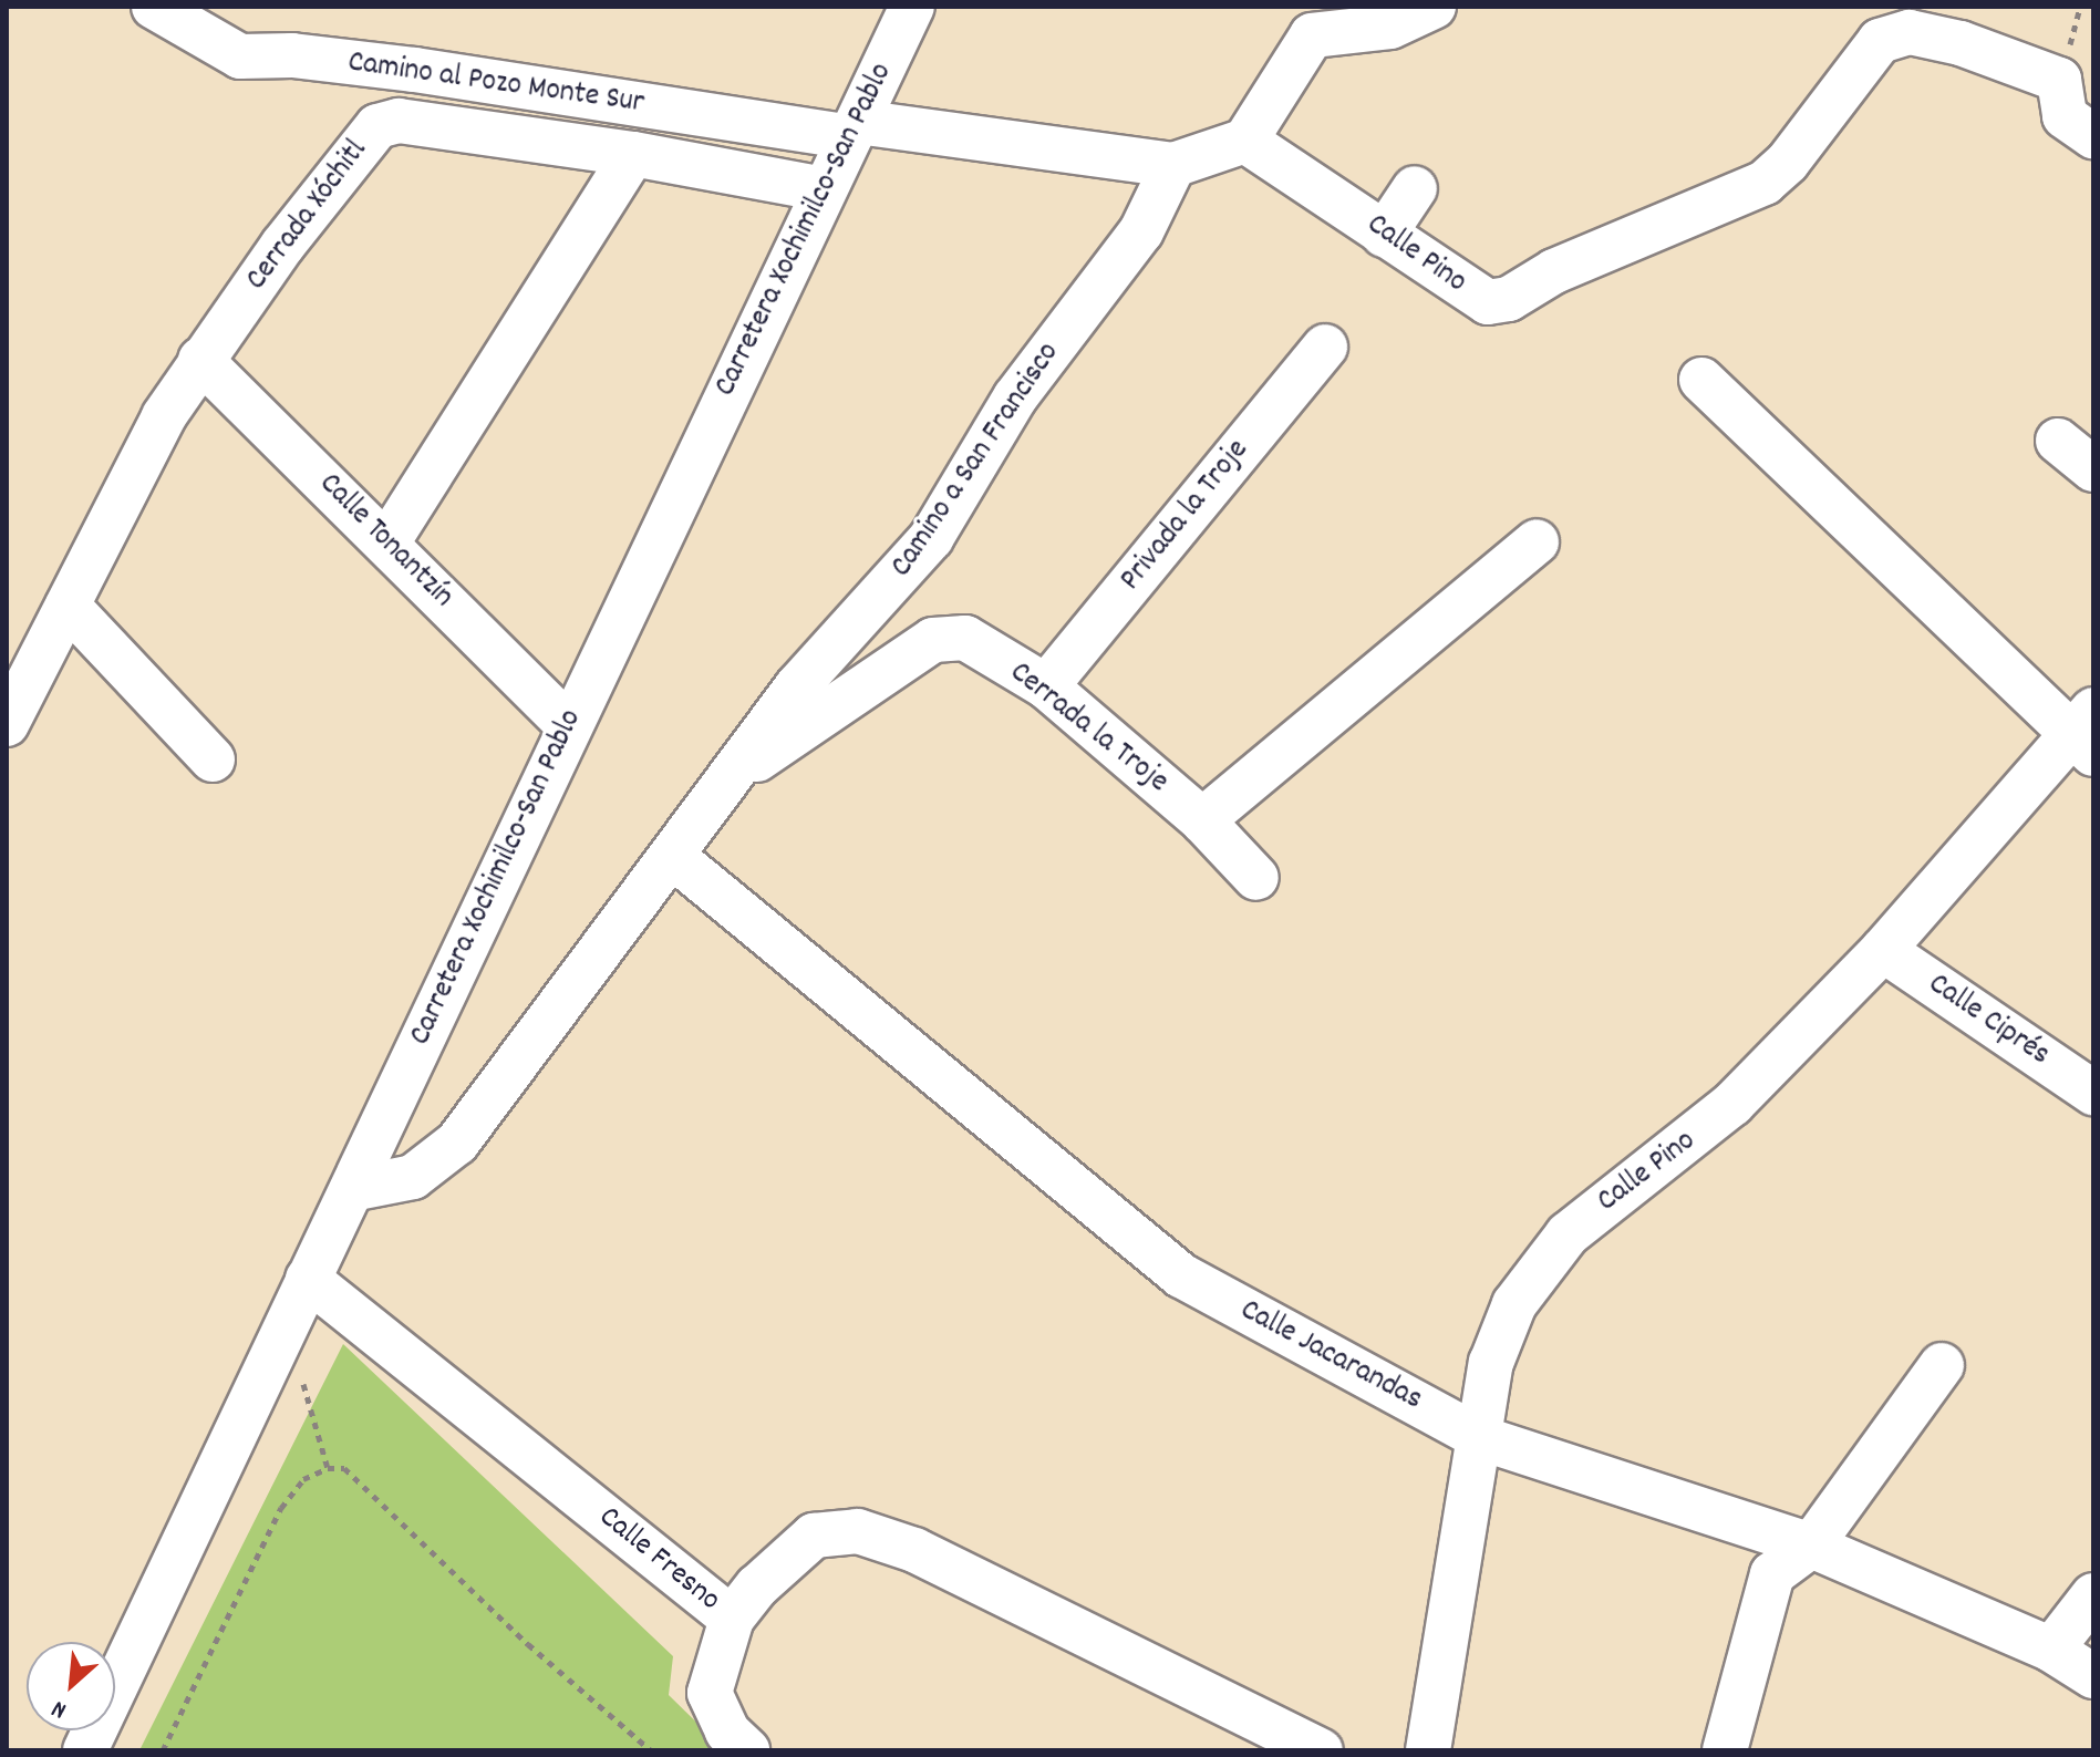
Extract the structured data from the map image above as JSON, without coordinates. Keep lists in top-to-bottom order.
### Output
{
  "streets": {
    "street": [
      "Camino al Pozo Monte Sur",
      "Cerrada Xóchitl",
      "Carretera Xochimilco-San Pablo",
      "Calle Pino",
      "Camino a San Francisco",
      "Privada la Troje",
      "Calle Tonantzín",
      "Cerrada la Troje",
      "Calle Ciprés",
      "Calle Jacarandas",
      "Calle Fresno"
    ]
  },
  "crossings": [
    ["Camino al Pozo Monte Sur", "Carretera Xochimilco-San Pablo"],
    ["Cerrada Xóchitl", "Carretera Xochimilco-San Pablo"],
    ["Cerrada Xóchitl", "Calle Tonantzín"],
    ["Carretera Xochimilco-San Pablo", "Camino a San Francisco"],
    ["Carretera Xochimilco-San Pablo", "Calle Tonantzín"],
    ["Carretera Xochimilco-San Pablo", "Calle Fresno"],
    ["Calle Pino", "Calle Ciprés"],
    ["Calle Pino", "Calle Jacarandas"],
    ["Camino a San Francisco", "Cerrada la Troje"],
    ["Camino a San Francisco", "Calle Jacarandas"],
    ["Privada la Troje", "Cerrada la Troje"]
  ],
  "north": "bottom left"
}
